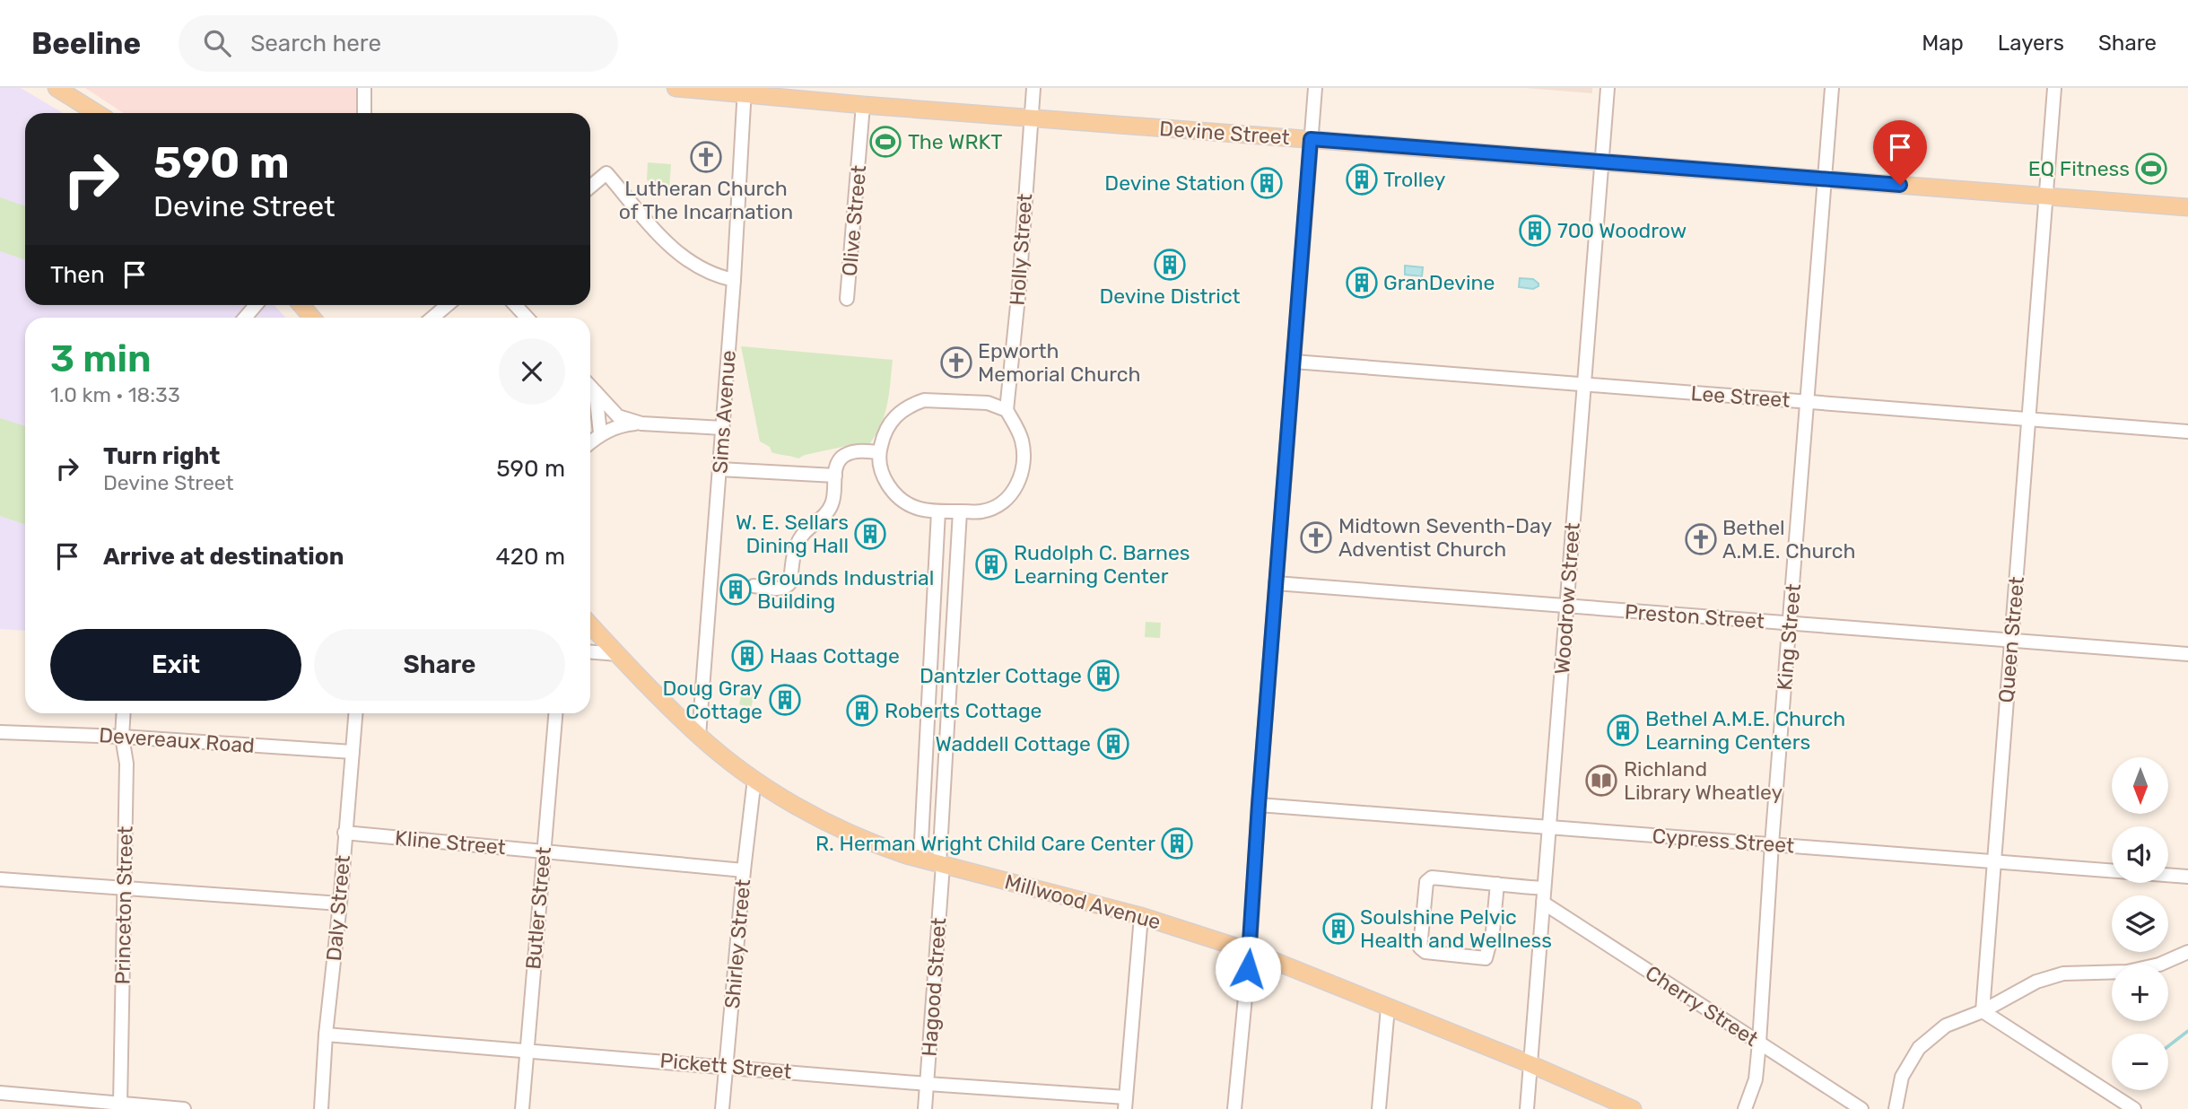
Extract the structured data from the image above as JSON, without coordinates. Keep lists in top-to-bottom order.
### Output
{
  "streets": {
    "main road": ["Devine Street", "Millwood Avenue"],
    "street": [
      "Olive Street",
      "Holly Street",
      "Lee Street",
      "Sims Avenue",
      "Woodrow Street",
      "Preston Street",
      "King Street",
      "Queen Street",
      "Devereaux Road",
      "Cypress Street",
      "Kline Street",
      "Princeton Street",
      "Daly Street",
      "Butler Street",
      "Shirley Street",
      "Hagood Street",
      "Cherry Street",
      "Pickett Street"
    ]
  },
  "crossings": [
    ["Devine Street", "Olive Street"],
    ["Devine Street", "Holly Street"],
    ["Devine Street", "Sims Avenue"],
    ["Devine Street", "Woodrow Street"],
    ["Devine Street", "King Street"],
    ["Devine Street", "Queen Street"],
    ["Holly Street", "Hagood Street"],
    ["Lee Street", "Woodrow Street"],
    ["Lee Street", "King Street"],
    ["Lee Street", "Queen Street"],
    ["Sims Avenue", "Millwood Avenue"],
    ["Woodrow Street", "Preston Street"],
    ["Woodrow Street", "Cypress Street"],
    ["Woodrow Street", "Millwood Avenue"],
    ["Woodrow Street", "Cherry Street"],
    ["Preston Street", "King Street"],
    ["Preston Street", "Queen Street"],
    ["King Street", "Cypress Street"],
    ["King Street", "Cherry Street"],
    ["Queen Street", "Cypress Street"],
    ["Devereaux Road", "Princeton Street"],
    ["Devereaux Road", "Daly Street"],
    ["Kline Street", "Daly Street"],
    ["Kline Street", "Butler Street"],
    ["Kline Street", "Shirley Street"],
    ["Millwood Avenue", "Shirley Street"],
    ["Millwood Avenue", "Hagood Street"],
    ["Daly Street", "Pickett Street"],
    ["Butler Street", "Pickett Street"],
    ["Shirley Street", "Pickett Street"],
    ["Hagood Street", "Pickett Street"]
  ],
  "places": {
    "sports": ["The WRKT", "EQ Fitness"],
    "church": [
      "Lutheran Church of The Incarnation",
      "Epworth Memorial Church",
      "Midtown Seventh-Day Adventist Church",
      "Bethel A.M.E. Church"
    ],
    "building": [
      "Trolley",
      "Devine Station",
      "700 Woodrow",
      "Devine District",
      "GranDevine",
      "W. E. Sellars Dining Hall",
      "Rudolph C. Barnes Learning Center",
      "Grounds Industrial Building",
      "Haas Cottage",
      "Dantzler Cottage",
      "Doug Gray Cottage",
      "Roberts Cottage",
      "Bethel A.M.E. Church Learning Centers",
      "Waddell Cottage",
      "R. Herman Wright Child Care Center",
      "Soulshine Pelvic Health and Wellness"
    ],
    "library": ["Richland Library Wheatley"]
  },
  "north": "bottom",
  "page": {
    "header": "Beeline",
    "search": "Search here",
    "nav": ["Map", "Layers", "Share"],
    "turn": ["590 m", "Devine Street"],
    "then": "Then",
    "heading": ["3 min", "1.0 km · 18:33"],
    "list": [
      {
        "name": "Turn right",
        "note": "Devine Street",
        "value": "590 m"
      },
      {
        "name": "Arrive at destination",
        "value": "420 m"
      }
    ],
    "buttons": ["Exit", "Share"],
    "map_buttons": ["+", "−"]
  }
}
